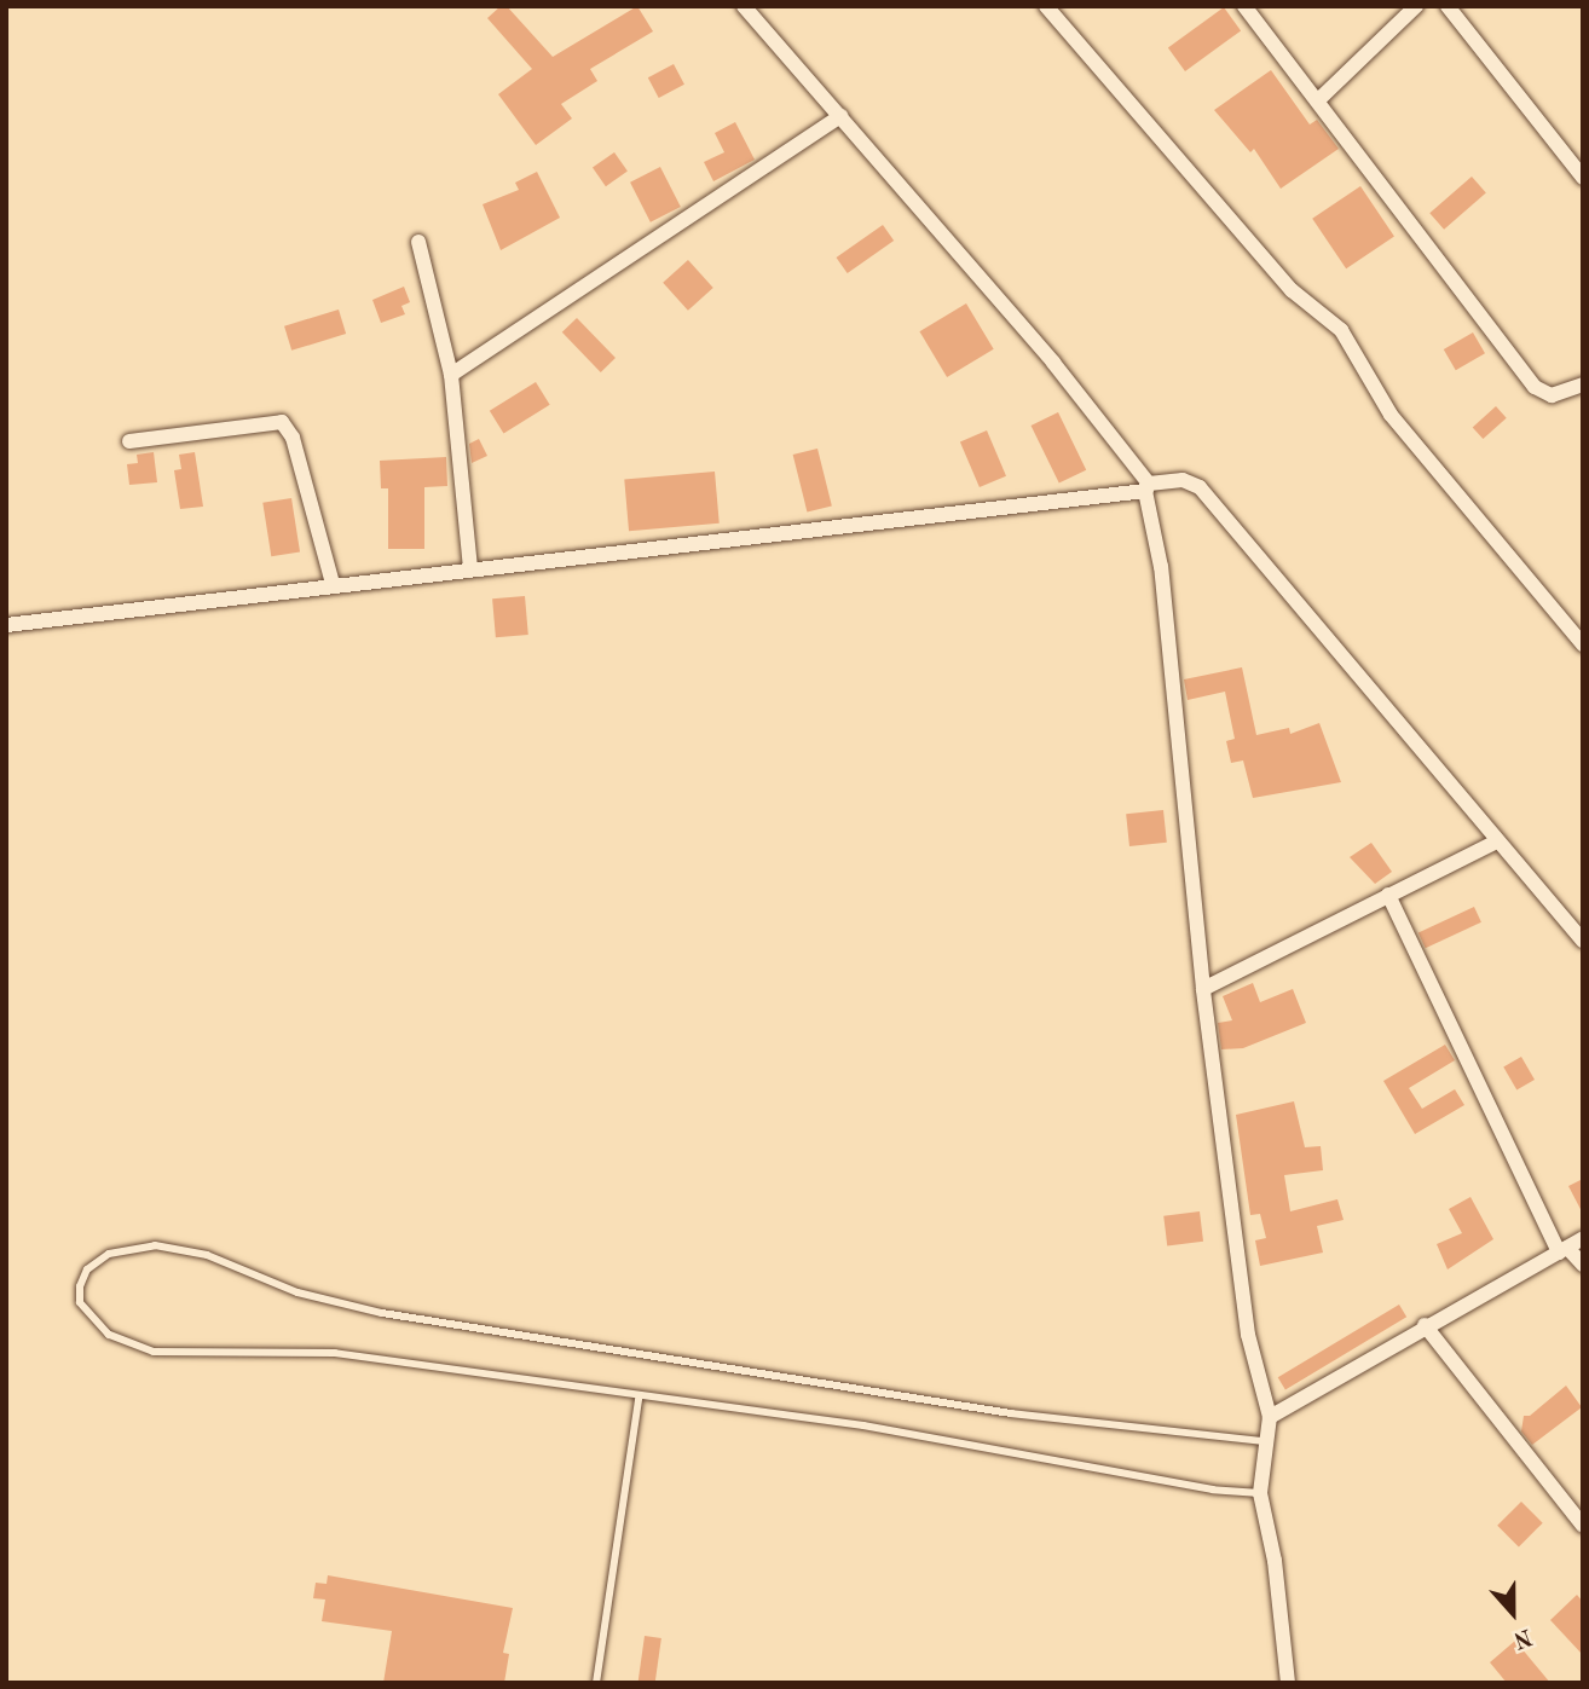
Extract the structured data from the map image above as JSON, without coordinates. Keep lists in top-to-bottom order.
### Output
{
  "north": "bottom"
}
